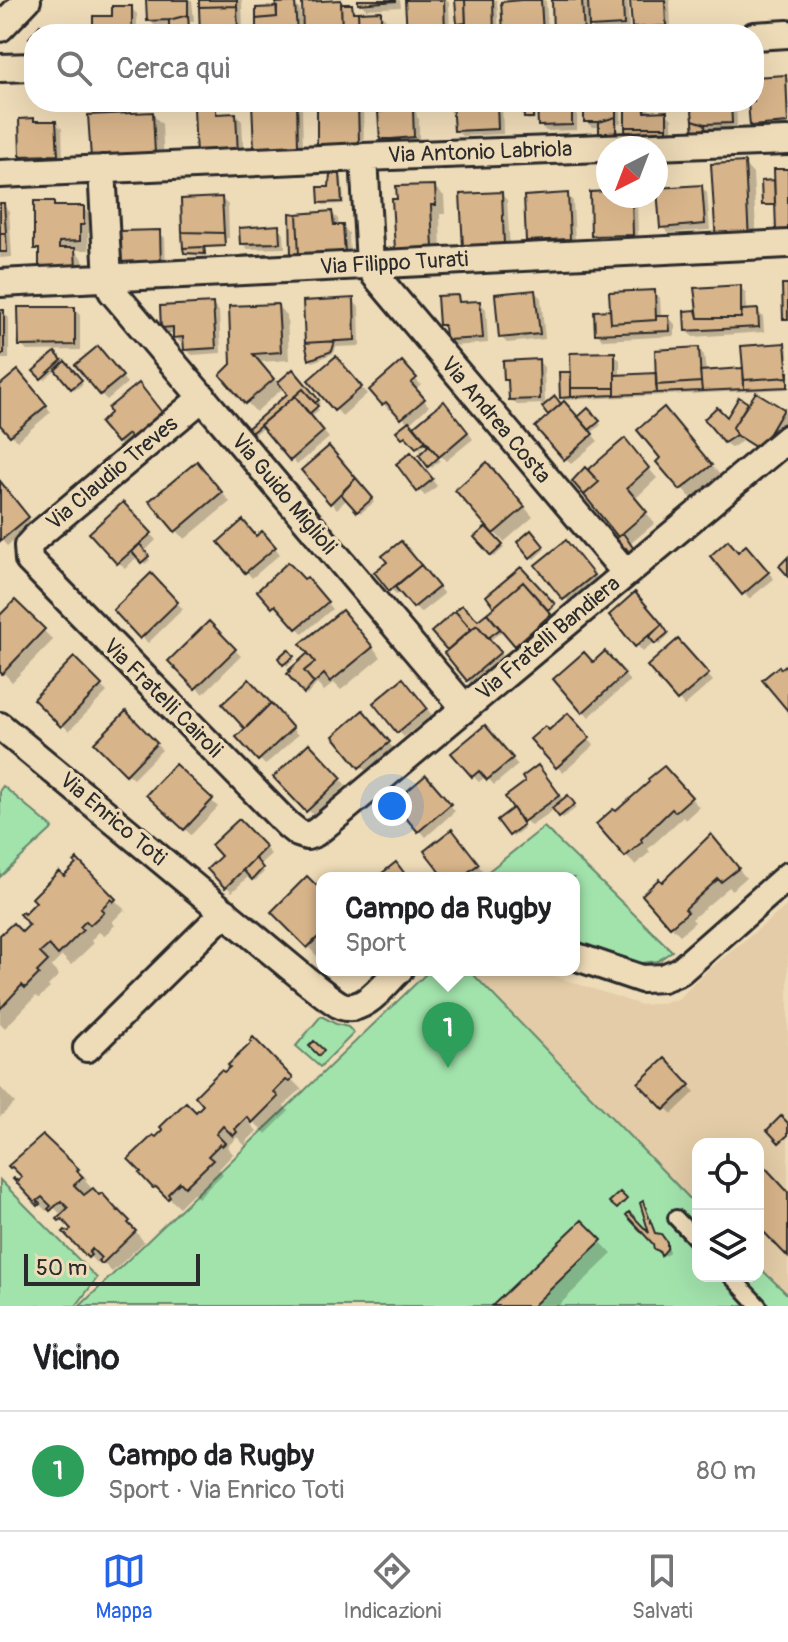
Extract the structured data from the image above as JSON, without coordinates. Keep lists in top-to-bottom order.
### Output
{
  "streets": {
    "street": [
      "Via Antonio Labriola",
      "Via Filippo Turati",
      "Via Andrea Costa",
      "Via Claudio Treves",
      "Via Guido Miglioli",
      "Via Fratelli Bandiera",
      "Via Fratelli Cairoli",
      "Via Enrico Toti"
    ]
  },
  "crossings": [
    ["Via Antonio Labriola", "Via Filippo Turati"],
    ["Via Antonio Labriola", "Via Andrea Costa"],
    ["Via Filippo Turati", "Via Andrea Costa"],
    ["Via Filippo Turati", "Via Guido Miglioli"],
    ["Via Andrea Costa", "Via Fratelli Bandiera"],
    ["Via Claudio Treves", "Via Guido Miglioli"],
    ["Via Claudio Treves", "Via Fratelli Cairoli"],
    ["Via Guido Miglioli", "Via Fratelli Bandiera"],
    ["Via Fratelli Bandiera", "Via Fratelli Cairoli"]
  ],
  "scale_bar": "50 m",
  "north": "bottom left",
  "page": {
    "search": "Cerca qui",
    "popup": ["Campo da Rugby", "Sport"],
    "pins": "1",
    "scale": "50 m",
    "heading": "Vicino",
    "list": [
      {
        "mark": "1",
        "name": "Campo da Rugby",
        "note": "Sport · Via Enrico Toti",
        "value": "80 m"
      }
    ],
    "nav": ["Mappa", "Indicazioni", "Salvati"]
  }
}
